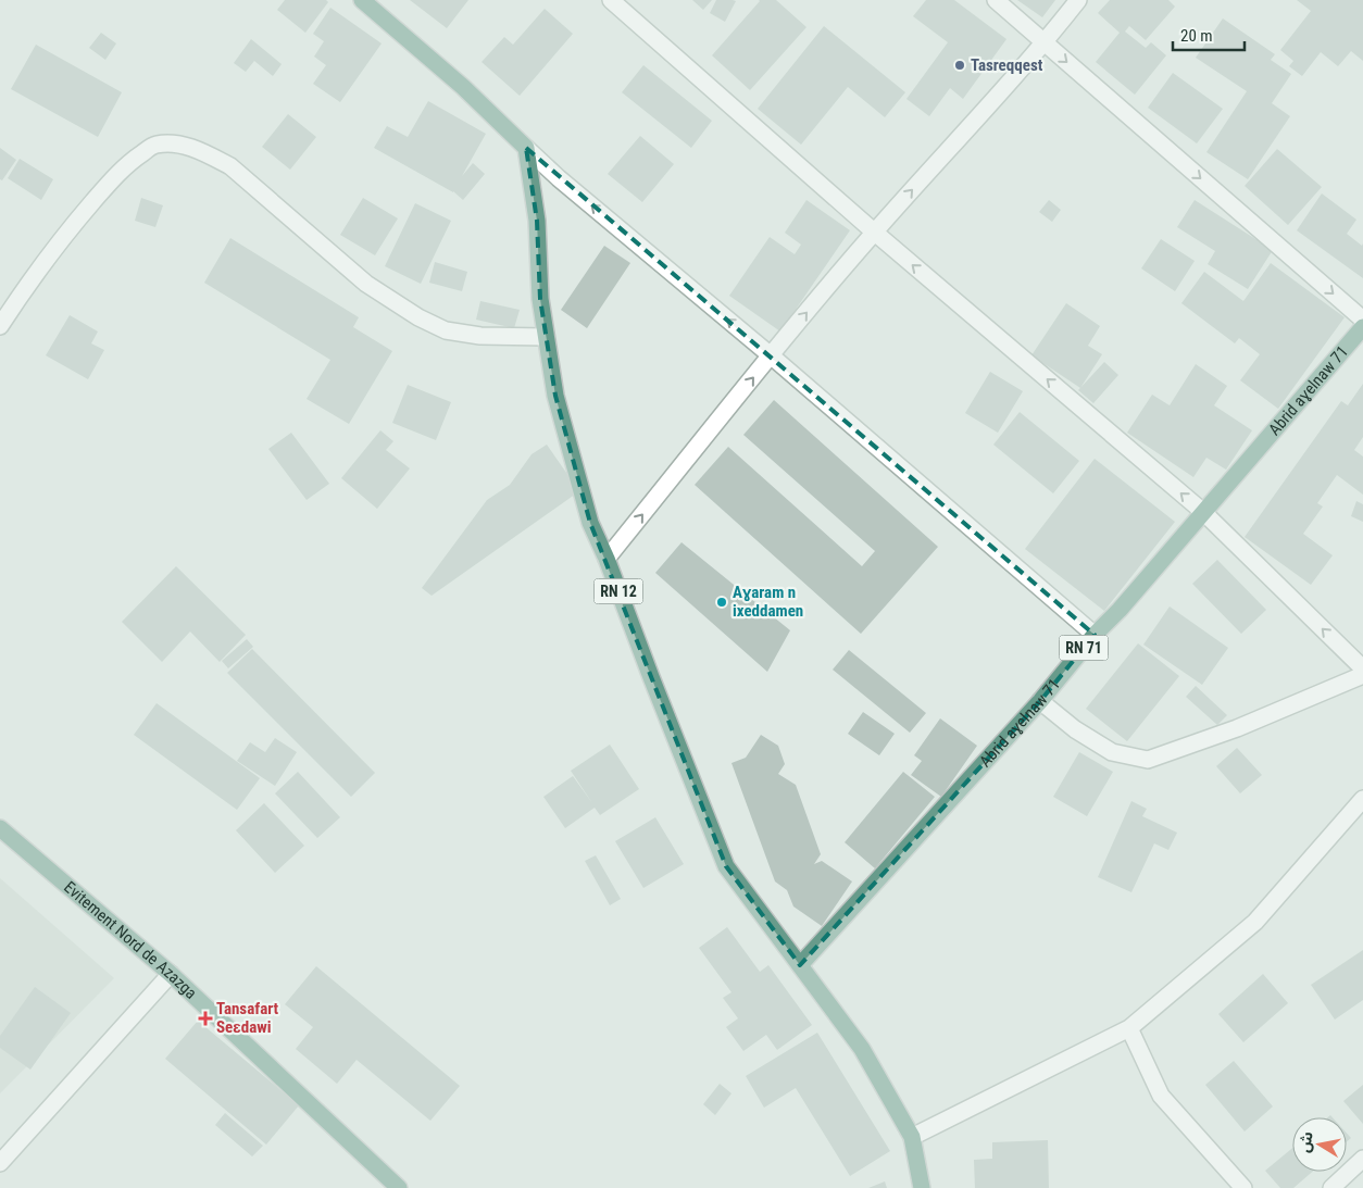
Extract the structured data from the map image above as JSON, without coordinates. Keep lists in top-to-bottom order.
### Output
{
  "streets": {
    "main road": [
      "Abrid aɣelnaw 71",
      "RN 12",
      "RN 71",
      "Evitement Nord de Azazga"
    ]
  },
  "crossings": [
    ["Abrid aɣelnaw 71", "RN 12"]
  ],
  "places": {
    "other": ["Tasreqqest", "Aɣaram n ixeddamen"],
    "health": ["Tansafart Seɛdawi"]
  },
  "scale_bar": "20 m",
  "north": "left"
}
